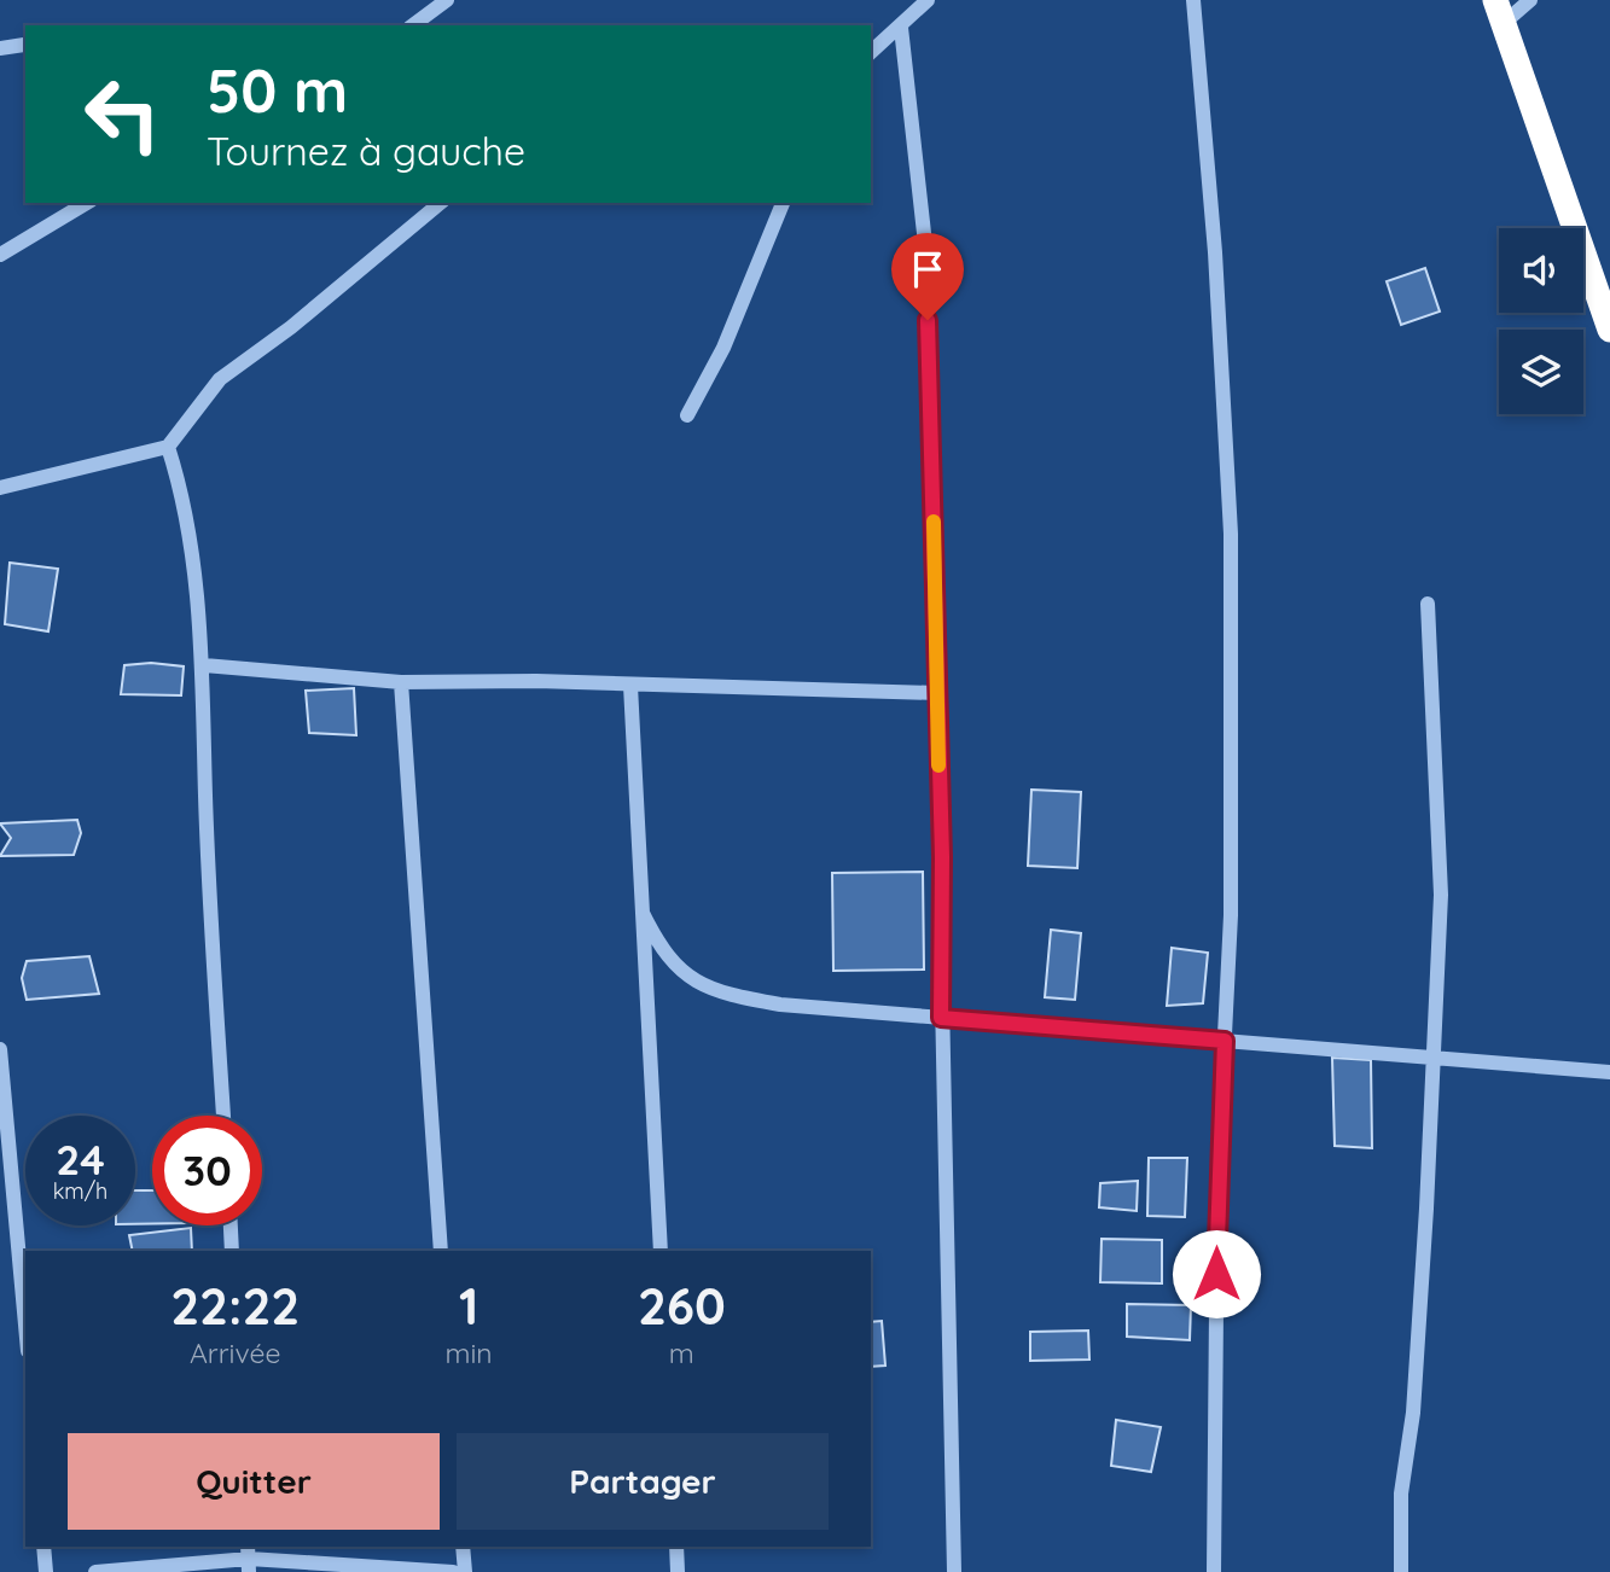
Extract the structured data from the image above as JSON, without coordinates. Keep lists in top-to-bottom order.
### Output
{
  "page": {
    "turn": ["50 m", "Tournez à gauche"],
    "speed": "24 km/h",
    "limit": "30",
    "eta": [
      "22:22",
      "Arrivée",
      "1",
      "min",
      "260",
      "m"
    ],
    "buttons": ["Quitter", "Partager"]
  }
}
